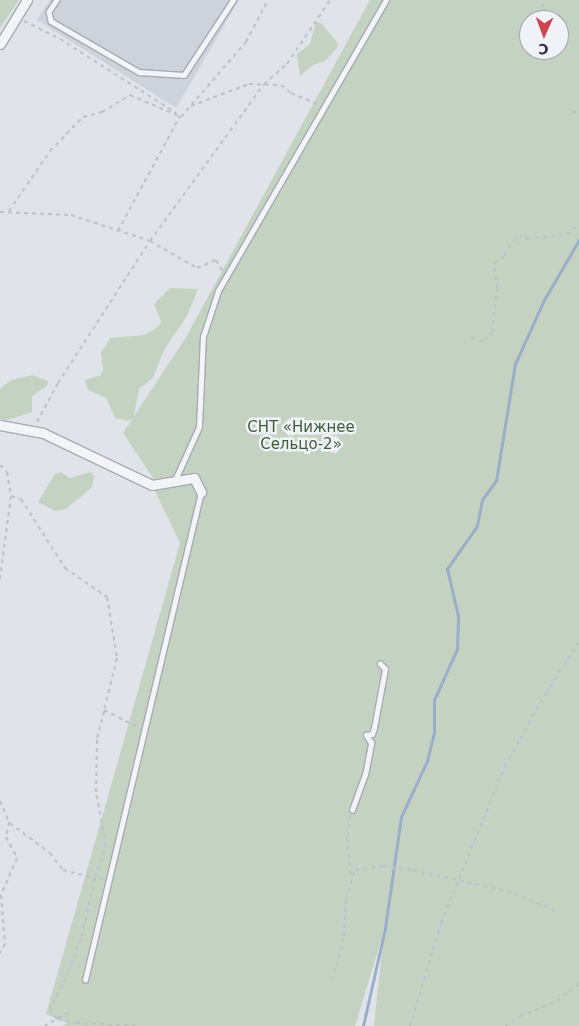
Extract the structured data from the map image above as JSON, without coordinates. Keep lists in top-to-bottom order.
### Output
{
  "parks": ["СНТ «Нижнее Сельцо-2»"],
  "north": "bottom"
}
